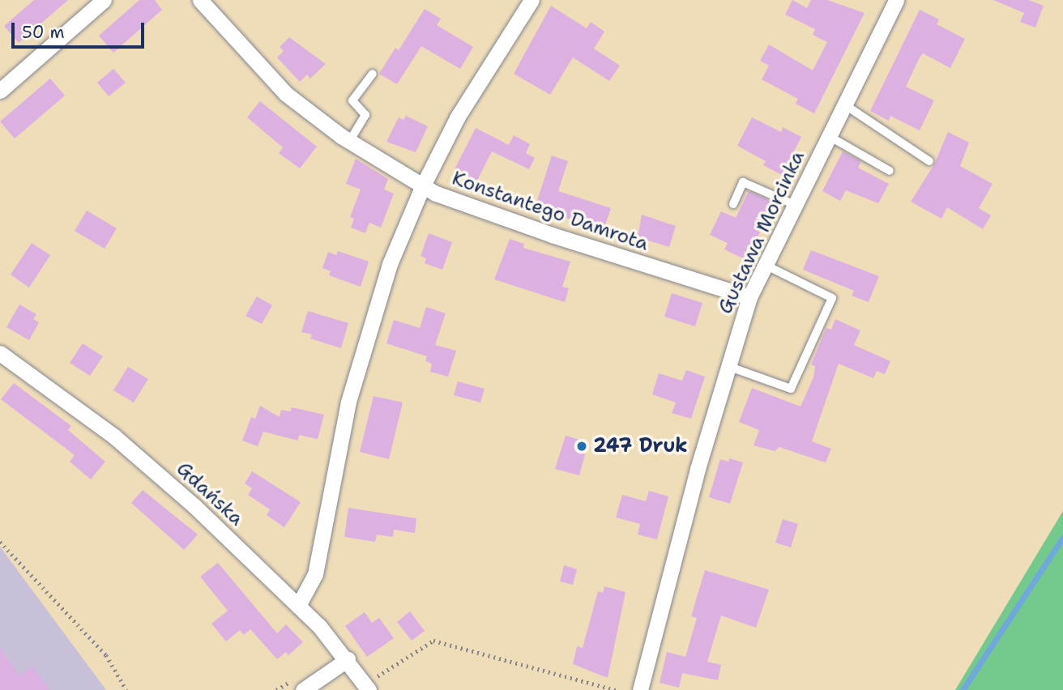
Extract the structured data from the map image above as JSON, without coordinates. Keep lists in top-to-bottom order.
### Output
{
  "streets": {
    "street": ["Konstantego Damrota", "Gustawa Morcinka", "Gdańska"]
  },
  "crossings": [
    ["Konstantego Damrota", "Gustawa Morcinka"]
  ],
  "places": ["247 Druk"],
  "scale_bar": "50 m"
}
